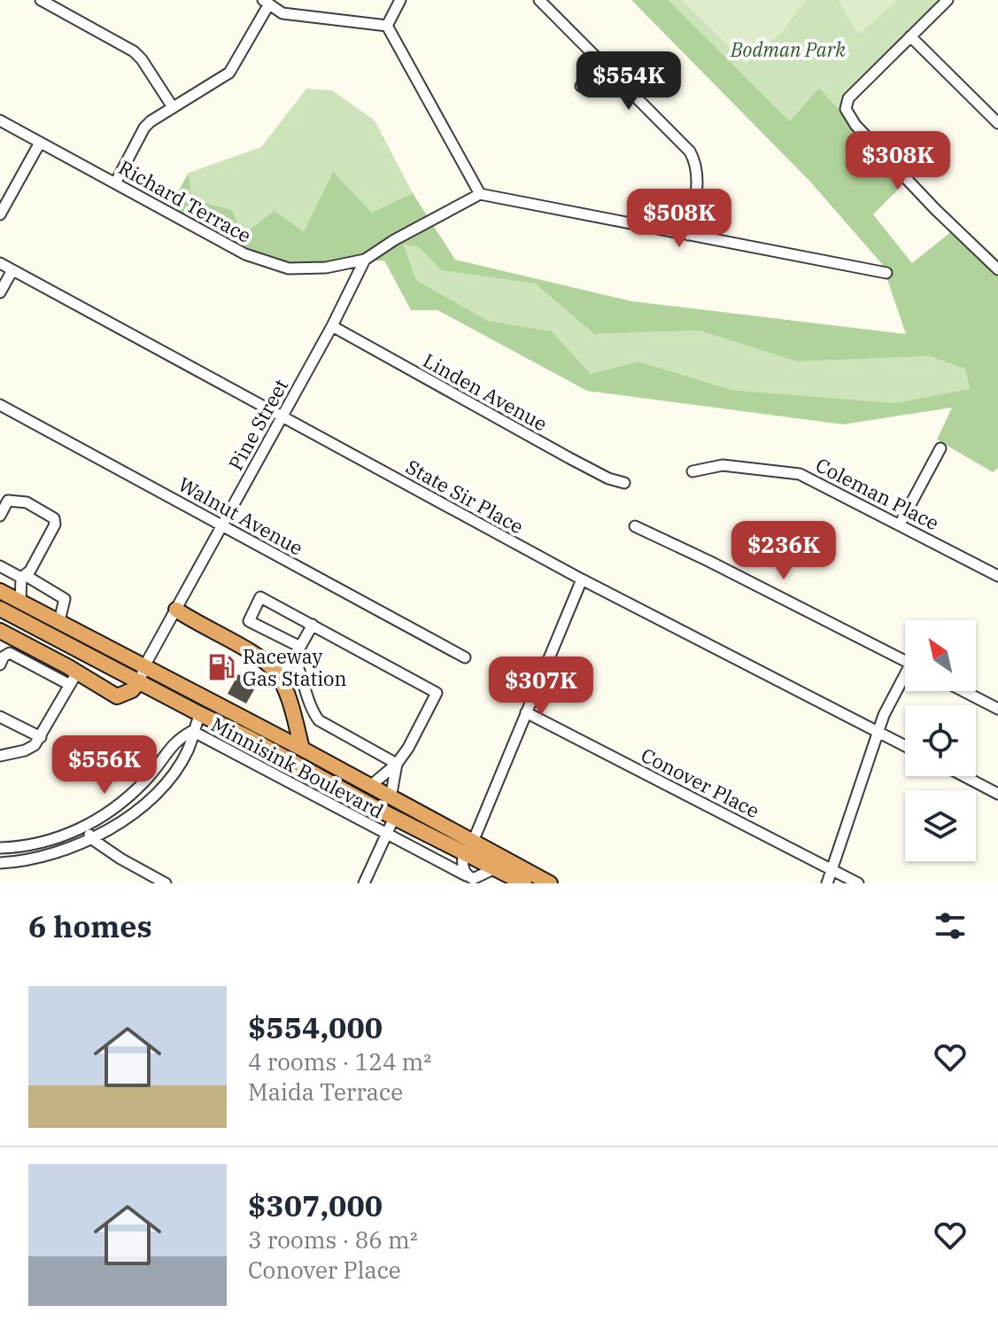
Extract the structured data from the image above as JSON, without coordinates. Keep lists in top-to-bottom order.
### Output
{
  "streets": {
    "street": [
      "Richard Terrace",
      "Linden Avenue",
      "Pine Street",
      "Coleman Place",
      "State Sir Place",
      "Walnut Avenue",
      "Minnisink Boulevard",
      "Conover Place"
    ]
  },
  "crossings": [
    ["Richard Terrace", "Pine Street"],
    ["Linden Avenue", "Pine Street"],
    ["Pine Street", "State Sir Place"],
    ["Pine Street", "Walnut Avenue"]
  ],
  "parks": ["Bodman Park"],
  "places": {
    "fuel station": ["Raceway Gas Station"]
  },
  "north": "top left",
  "page": {
    "price": [
      "$554K",
      "$308K",
      "$508K",
      "$236K",
      "$307K",
      "$556K"
    ],
    "heading": "6 homes",
    "list": [
      {
        "name": "$554,000",
        "note": "4 rooms · 124 m² · Maida Terrace"
      },
      {
        "name": "$307,000",
        "note": "3 rooms · 86 m² · Conover Place"
      }
    ]
  }
}
